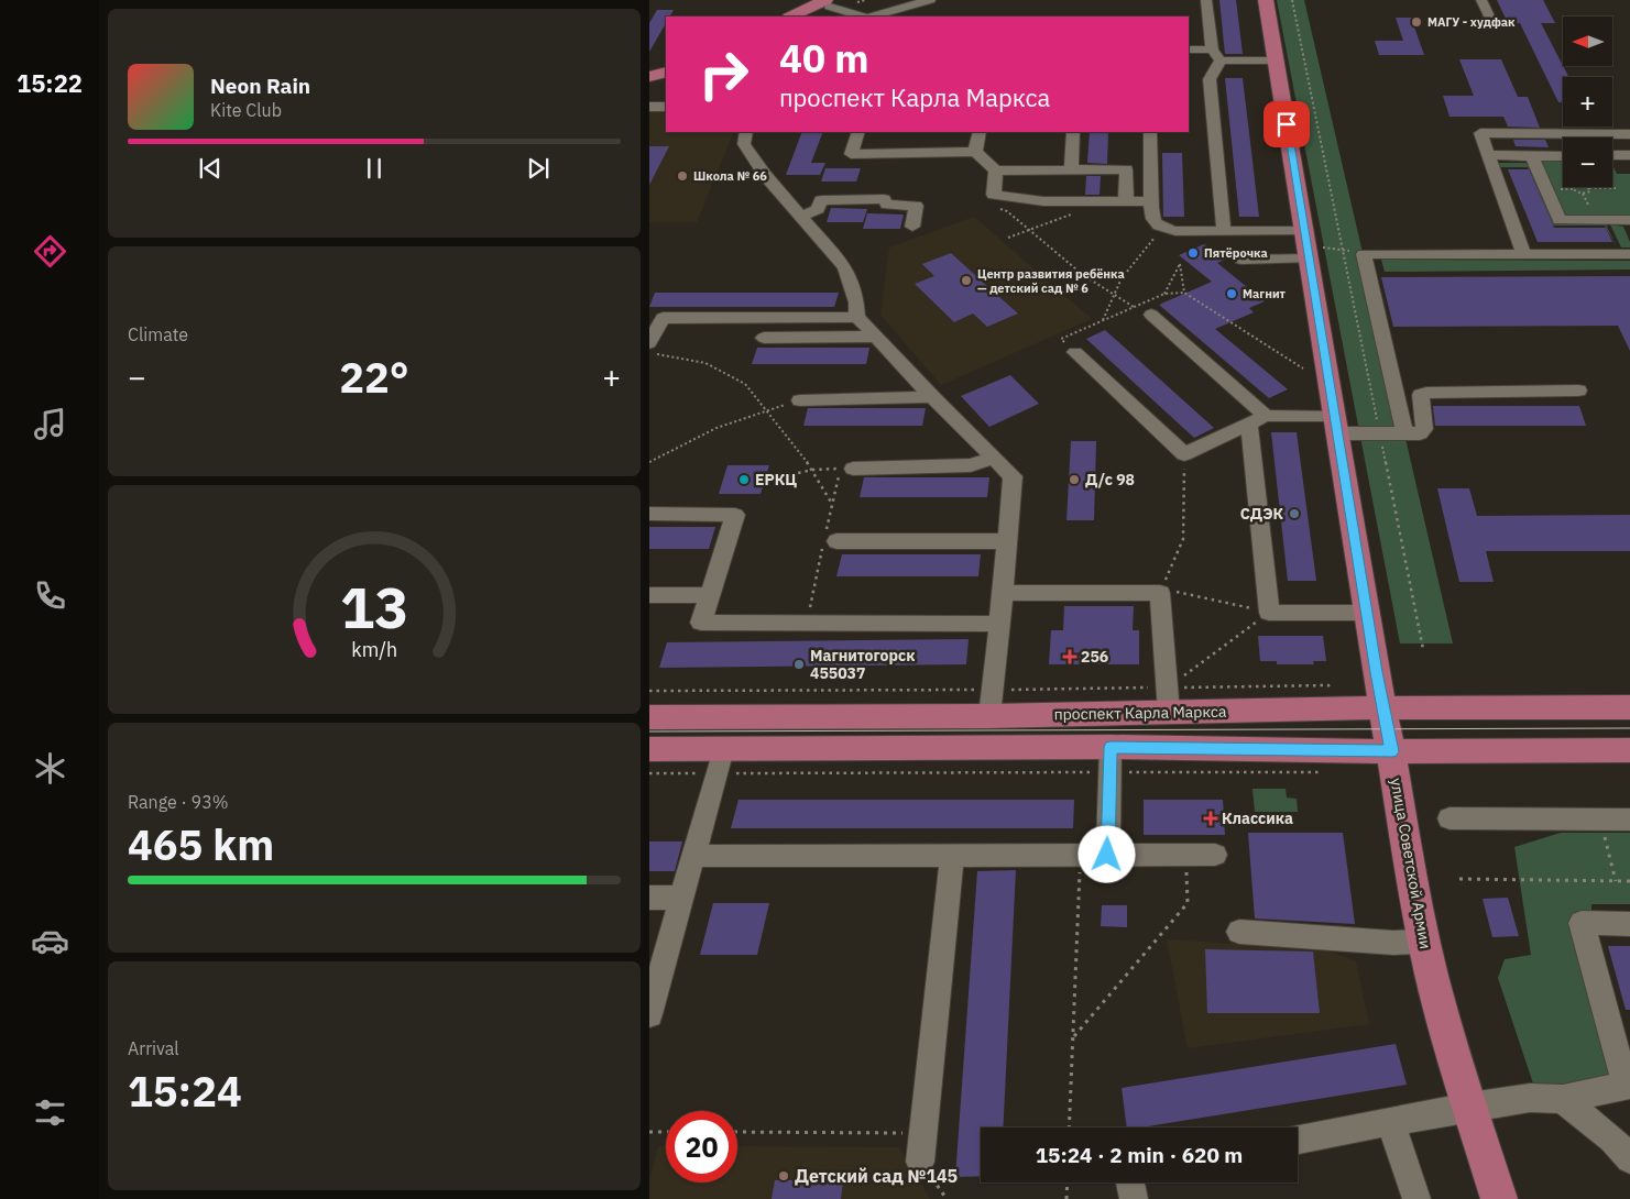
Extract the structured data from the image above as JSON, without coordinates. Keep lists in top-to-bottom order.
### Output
{
  "streets": {
    "main road": ["проспект Карла Маркса", "улица Советской Армии"]
  },
  "crossings": [
    ["проспект Карла Маркса", "улица Советской Армии"]
  ],
  "places": {
    "other": [
      "МАГУ - худфак",
      "Школа № 66",
      "Пятёрочка",
      "Центр развития ребёнка — детский сад № 6",
      "Магнит",
      "ЕРКЦ",
      "Д/с 98",
      "СДЭК",
      "Магнитогорск 455037",
      "Детский сад №145"
    ],
    "health": ["256", "Классика"]
  },
  "north": "left",
  "page": {
    "tabs": "15:22",
    "map_buttons": ["+", "−"],
    "turn": ["40 m", "проспект Карла Маркса"],
    "song": ["Neon Rain", "Kite Club"],
    "tile": [
      "Climate",
      ["Range · 93%", "465 km"],
      ["Arrival", "15:24"]
    ],
    "heat": ["−", "22°", "+"],
    "limit": "20",
    "trip": "15:24 · 2 min · 620 m",
    "gauge": ["13", "km/h"]
  }
}
